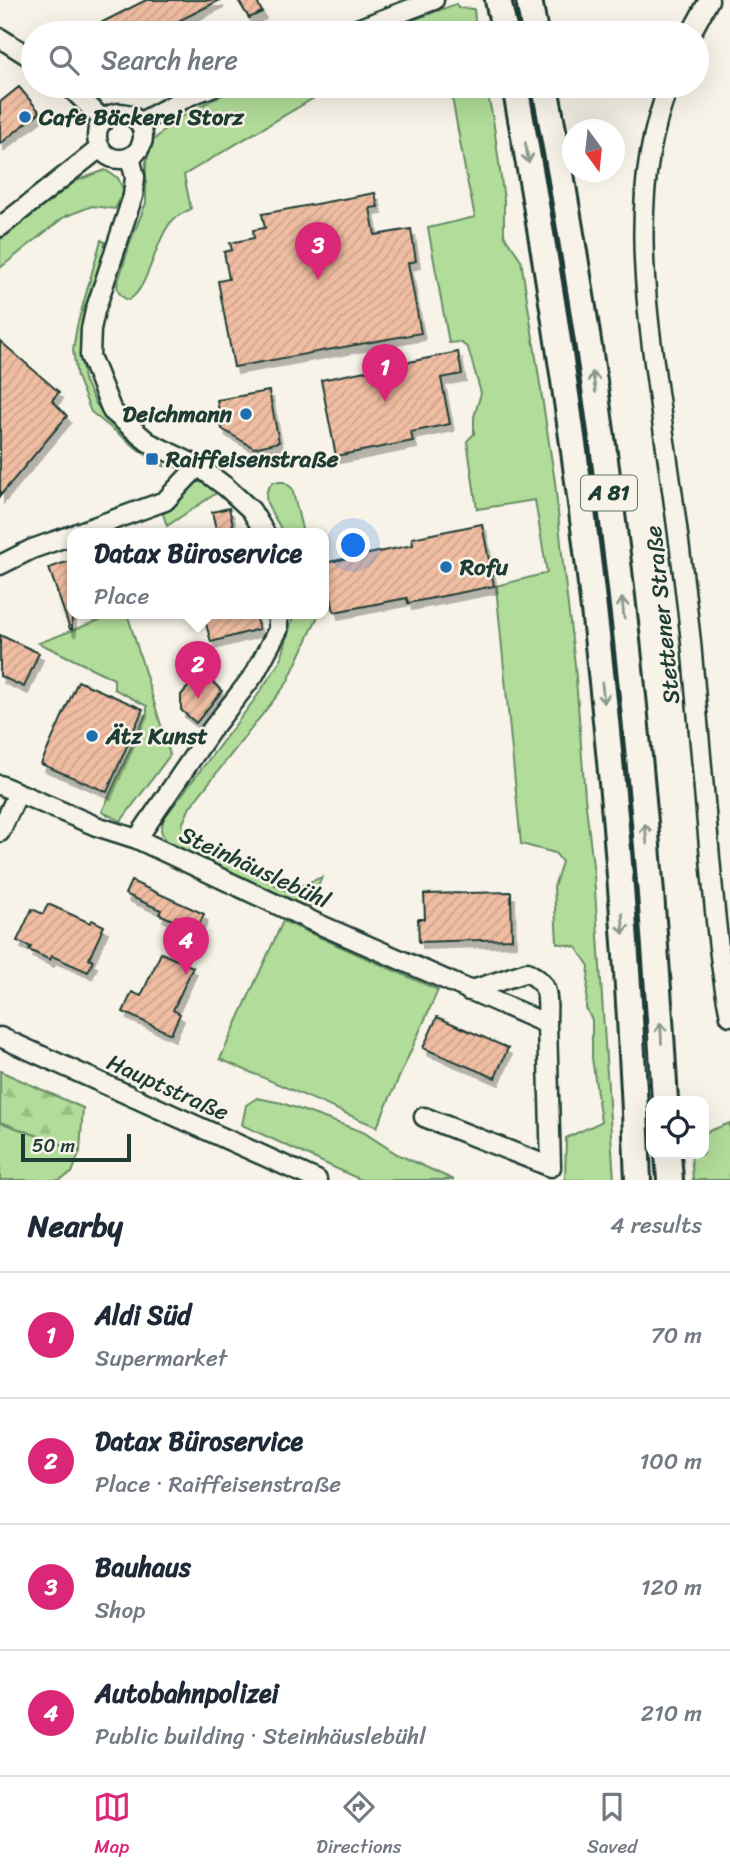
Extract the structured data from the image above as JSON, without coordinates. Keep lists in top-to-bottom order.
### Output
{
  "streets": {
    "highway": ["A 81"],
    "street": ["Stettener Straße", "Steinhäuslebühl", "Hauptstraße"]
  },
  "places": {
    "other": [
      "Cafe Bäckerei Storz",
      "Deichmann",
      "Rofu",
      "Ätz Kunst"
    ],
    "transit": ["Raiffeisenstraße"]
  },
  "scale_bar": "50 m",
  "north": "bottom",
  "page": {
    "search": "Search here",
    "pins": [
      "3",
      "1",
      "2",
      "4"
    ],
    "popup": ["Datax Büroservice", "Place"],
    "scale": "50 m",
    "heading": ["Nearby", "4 results"],
    "list": [
      {
        "mark": "1",
        "name": "Aldi Süd",
        "note": "Supermarket",
        "value": "70 m"
      },
      {
        "mark": "2",
        "name": "Datax Büroservice",
        "note": "Place · Raiffeisenstraße",
        "value": "100 m"
      },
      {
        "mark": "3",
        "name": "Bauhaus",
        "note": "Shop",
        "value": "120 m"
      },
      {
        "mark": "4",
        "name": "Autobahnpolizei",
        "note": "Public building · Steinhäuslebühl",
        "value": "210 m"
      }
    ],
    "nav": ["Map", "Directions", "Saved"]
  }
}
